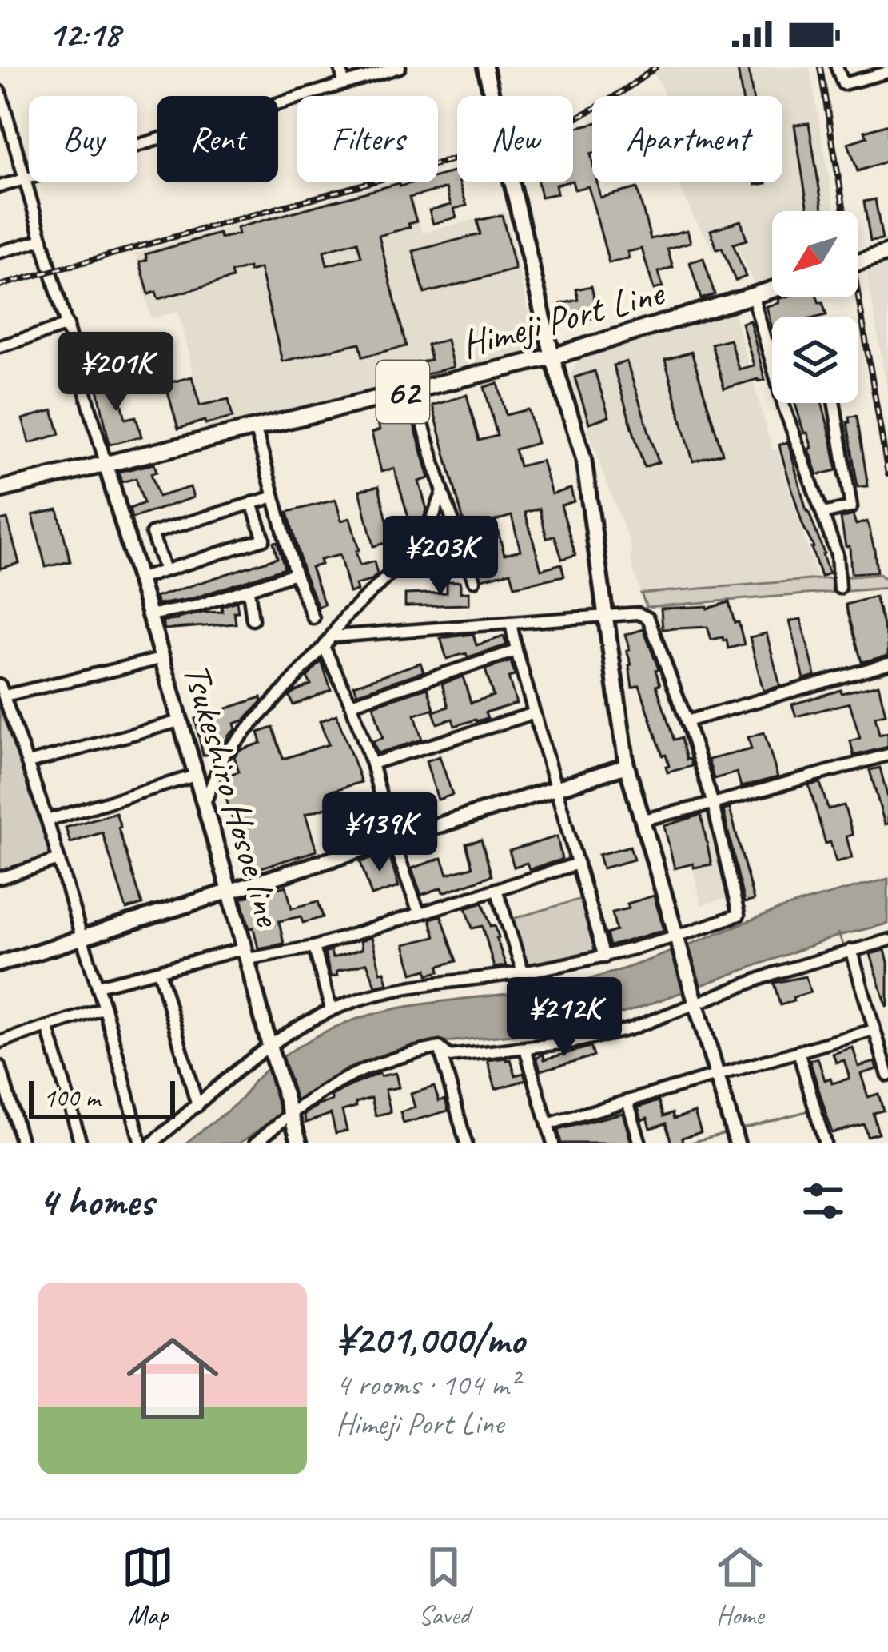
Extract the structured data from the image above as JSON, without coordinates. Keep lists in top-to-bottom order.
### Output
{
  "streets": {
    "main road": ["Himeji Port Line", "62"],
    "street": ["Tsukeshiro Hosoe line"]
  },
  "crossings": [
    ["Himeji Port Line", "Tsukeshiro Hosoe line"]
  ],
  "scale_bar": "100 m",
  "north": "bottom left",
  "page": {
    "status": "12:18",
    "chip": [
      "Buy",
      "Rent",
      "Filters",
      "New",
      "Apartment"
    ],
    "price": [
      "¥201K",
      "¥203K",
      "¥139K",
      "¥212K"
    ],
    "scale": "100 m",
    "heading": "4 homes",
    "list": [
      {
        "name": "¥201,000/mo",
        "note": "4 rooms · 104 m² · Himeji Port Line"
      }
    ],
    "tabs": ["Map", "Saved", "Home"]
  }
}
